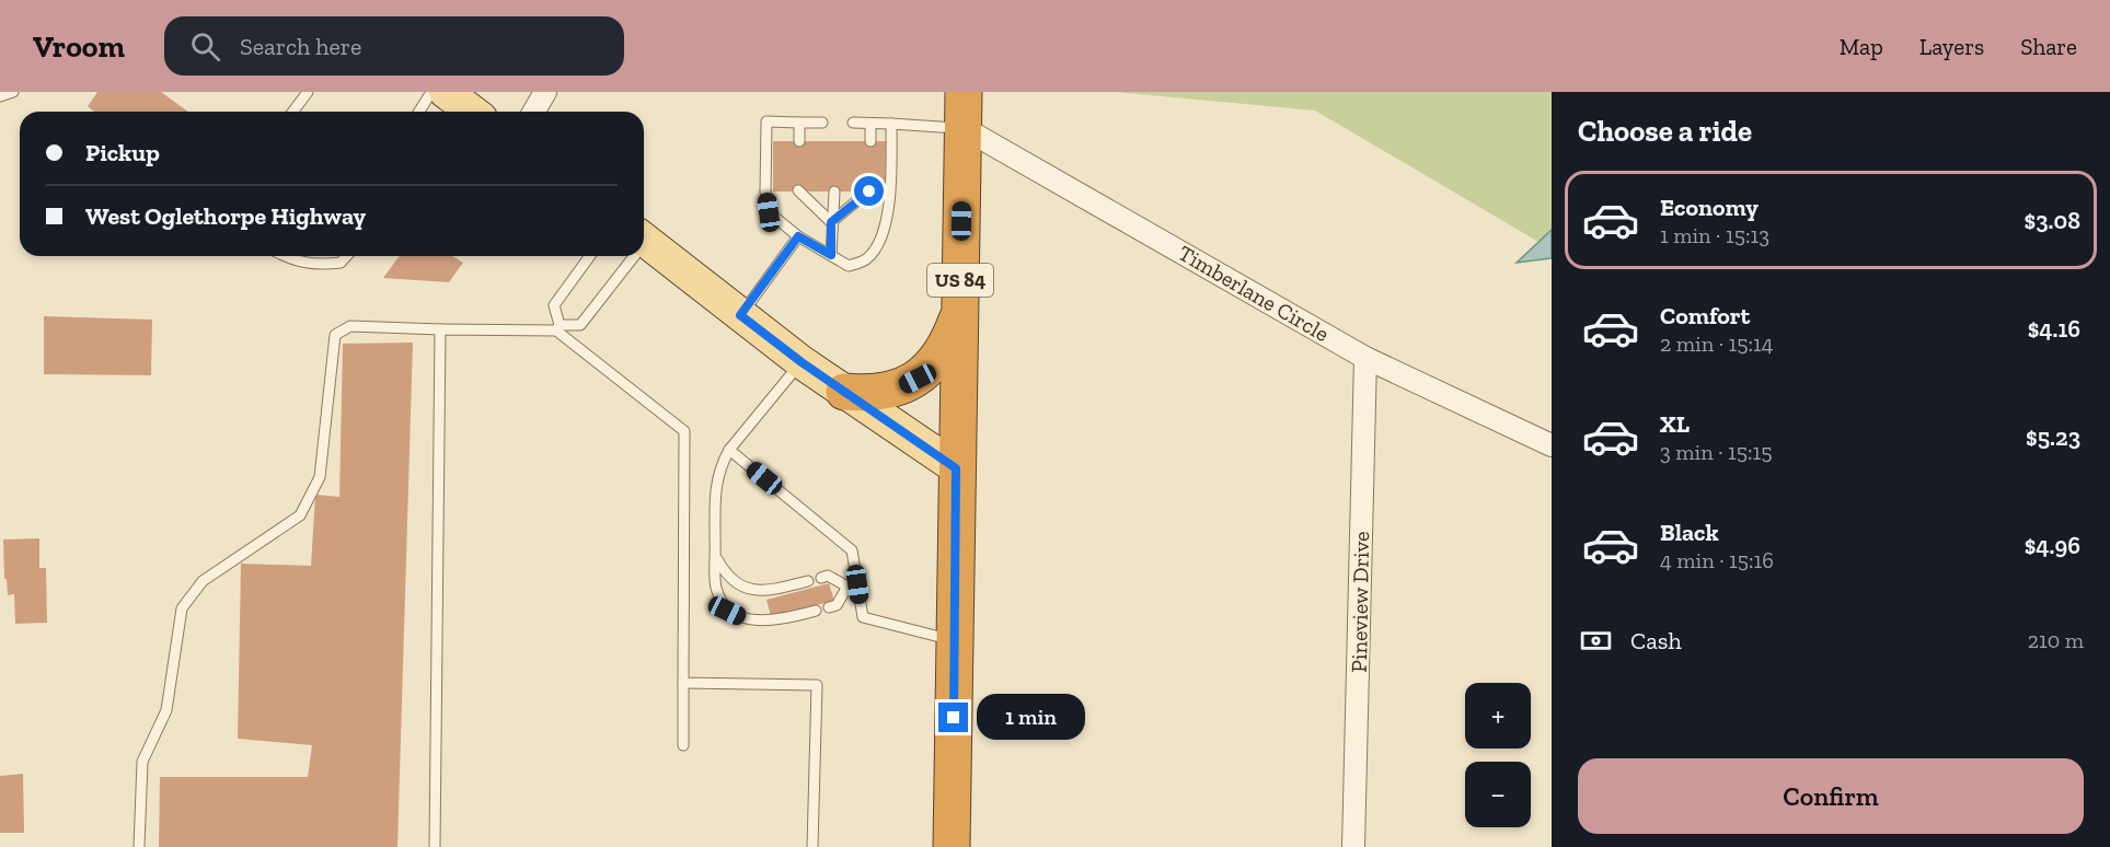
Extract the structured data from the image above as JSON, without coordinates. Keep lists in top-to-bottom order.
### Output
{
  "streets": {
    "highway": ["US 84"],
    "street": ["Timberlane Circle", "Pineview Drive"]
  },
  "crossings": [
    ["US 84", "Timberlane Circle"],
    ["Timberlane Circle", "Pineview Drive"]
  ],
  "page": {
    "header": "Vroom",
    "search": "Search here",
    "nav": ["Map", "Layers", "Share"],
    "heading": "Choose a ride",
    "banner": ["Pickup", "West Oglethorpe Highway"],
    "list": [
      {
        "name": "Economy",
        "note": "1 min · 15:13",
        "value": "$3.08"
      },
      {
        "name": "Comfort",
        "note": "2 min · 15:14",
        "value": "$4.16"
      },
      {
        "name": "XL",
        "note": "3 min · 15:15",
        "value": "$5.23"
      },
      {
        "name": "Black",
        "note": "4 min · 15:16",
        "value": "$4.96"
      }
    ],
    "pay": ["Cash", "210 m"],
    "map_buttons": ["+", "−"],
    "bubble": "1 min",
    "buttons": "Confirm"
  }
}
